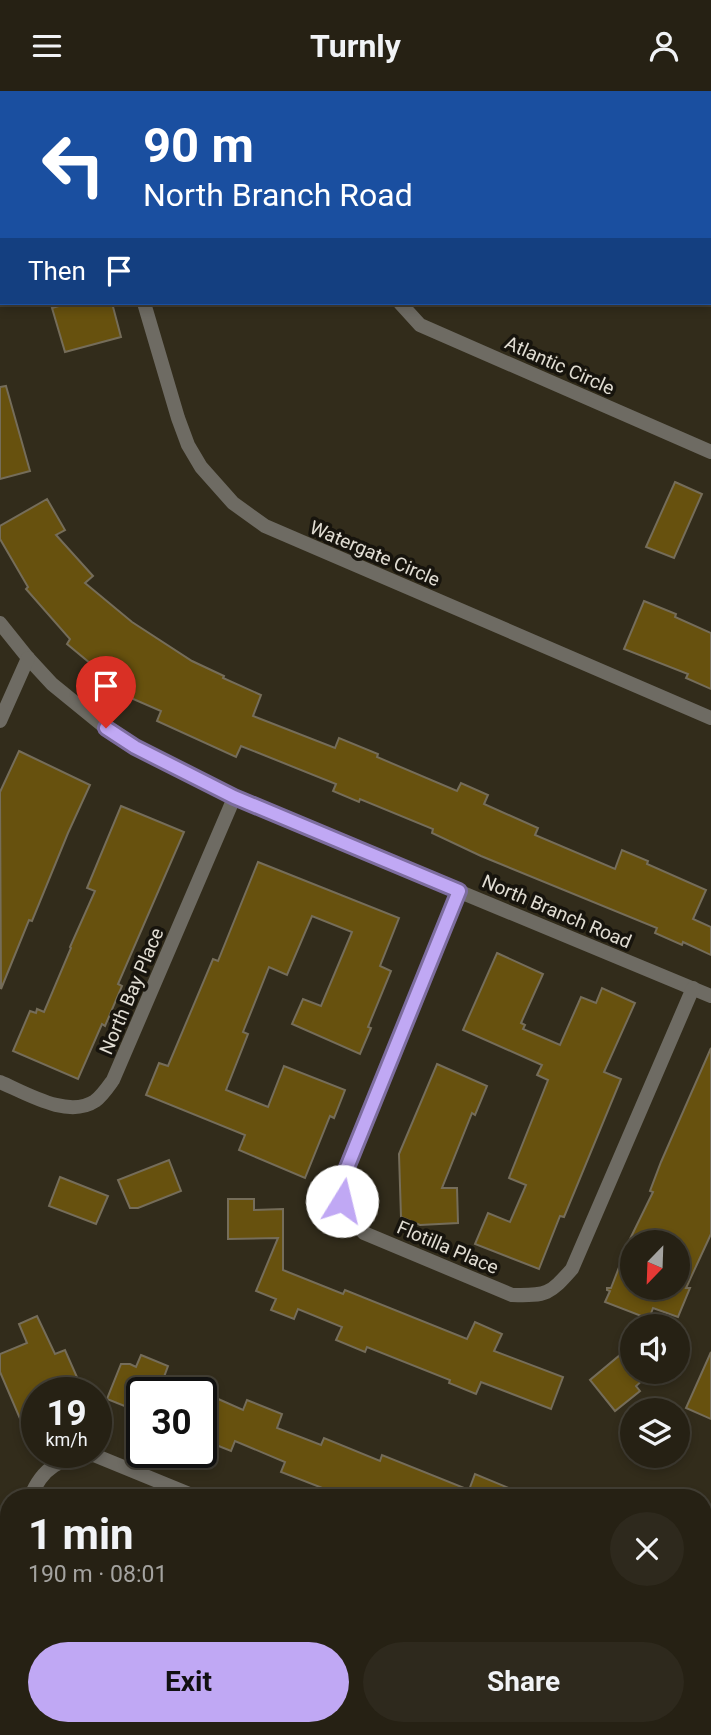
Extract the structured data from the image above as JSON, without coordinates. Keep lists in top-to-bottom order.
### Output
{
  "streets": {
    "street": [
      "Atlantic Circle",
      "Watergate Circle",
      "North Branch Road",
      "North Bay Place",
      "Flotilla Place"
    ]
  },
  "crossings": [
    ["North Branch Road", "North Bay Place"],
    ["North Branch Road", "Flotilla Place"]
  ],
  "north": "bottom left",
  "page": {
    "header": "Turnly",
    "turn": ["90 m", "North Branch Road"],
    "then": "Then",
    "speed": "19 km/h",
    "limit": "30",
    "heading": ["1 min", "190 m · 08:01"],
    "buttons": ["Exit", "Share"]
  }
}
